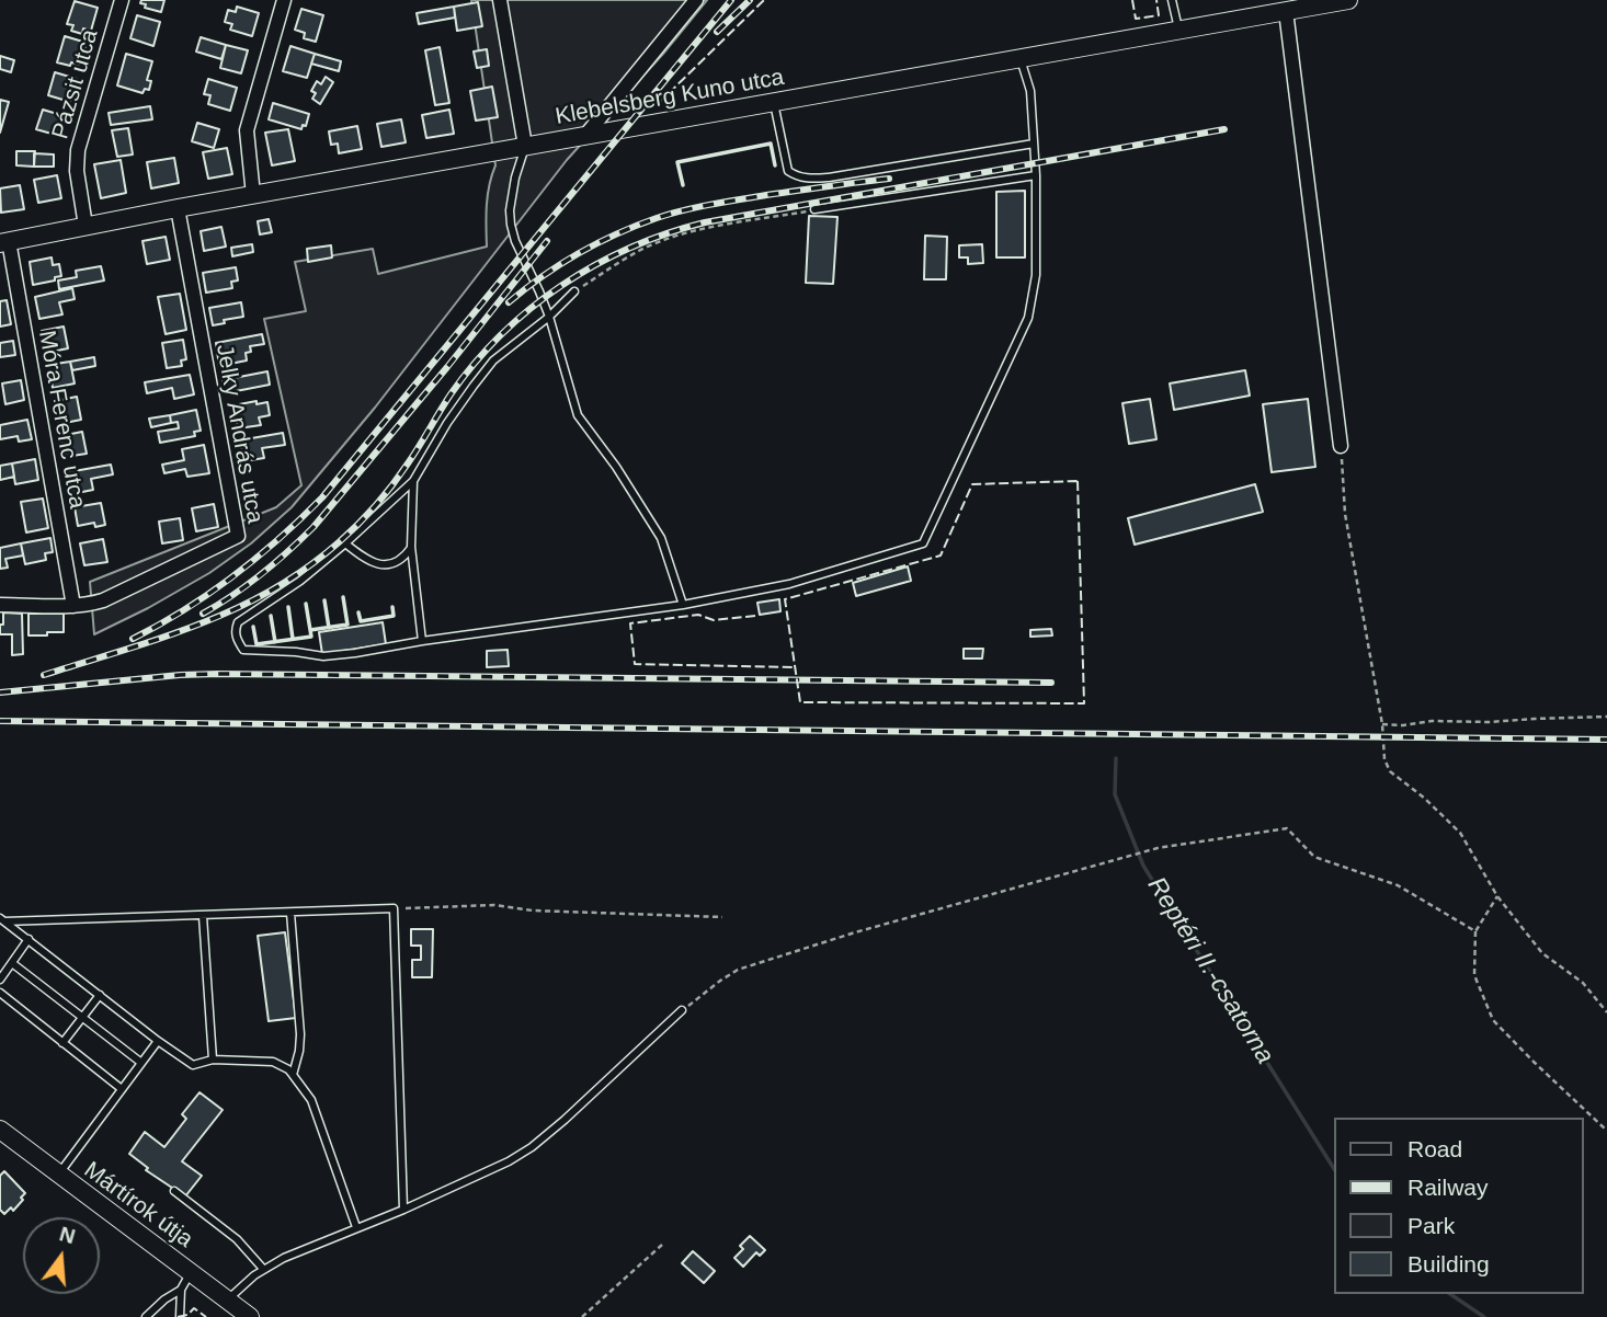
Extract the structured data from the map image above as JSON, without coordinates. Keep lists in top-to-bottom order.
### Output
{
  "streets": {
    "street": [
      "Pázsit utca",
      "Klebelsberg Kuno utca",
      "Móra Ferenc utca",
      "Jelky András utca",
      "Mártírok útja"
    ]
  },
  "crossings": [
    ["Pázsit utca", "Klebelsberg Kuno utca"],
    ["Klebelsberg Kuno utca", "Móra Ferenc utca"],
    ["Klebelsberg Kuno utca", "Jelky András utca"],
    ["Móra Ferenc utca", "Jelky András utca"]
  ],
  "water": ["Reptéri II.-csatorna"],
  "legend": [
    "Road",
    "Railway",
    "Park",
    "Building"
  ],
  "north": "top"
}
